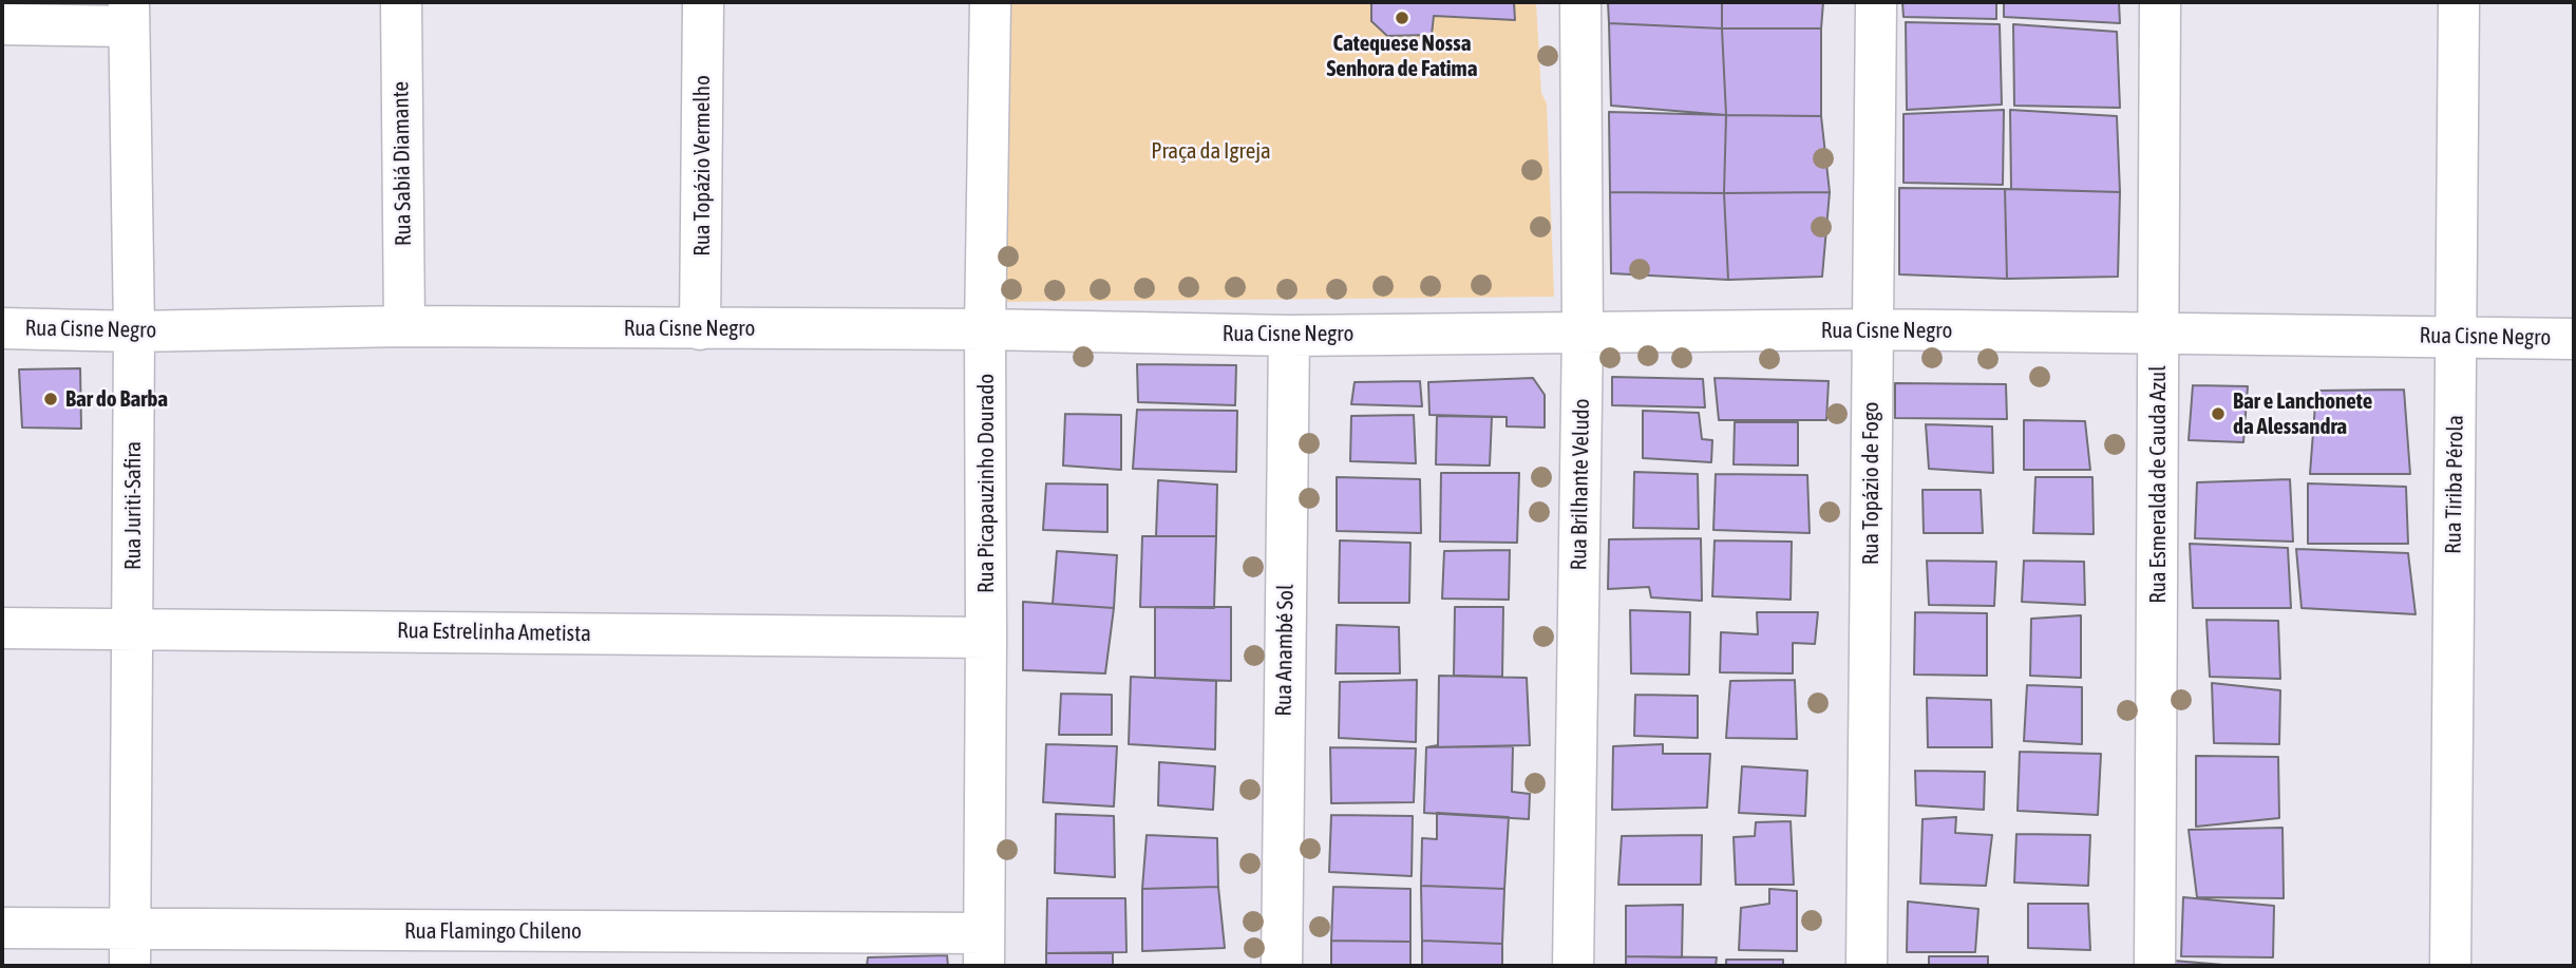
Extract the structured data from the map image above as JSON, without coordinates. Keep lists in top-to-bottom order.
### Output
{
  "streets": {
    "street": [
      "Rua Sabiá Diamante",
      "Rua Topázio Vermelho",
      "Rua Cisne Negro",
      "Rua Picapauzinho Dourado",
      "Rua Topázio de Fogo",
      "Rua Brilhante Veludo",
      "Rua Esmeralda de Cauda Azul",
      "Rua Tiriba Pérola",
      "Rua Juriti-Safira",
      "Rua Estrelinha Ametista",
      "Rua Anambé Sol",
      "Rua Flamingo Chileno"
    ]
  },
  "crossings": [
    ["Rua Sabiá Diamante", "Rua Cisne Negro"],
    ["Rua Topázio Vermelho", "Rua Cisne Negro"],
    ["Rua Cisne Negro", "Rua Picapauzinho Dourado"],
    ["Rua Cisne Negro", "Rua Topázio de Fogo"],
    ["Rua Cisne Negro", "Rua Brilhante Veludo"],
    ["Rua Cisne Negro", "Rua Esmeralda de Cauda Azul"],
    ["Rua Cisne Negro", "Rua Tiriba Pérola"],
    ["Rua Cisne Negro", "Rua Juriti-Safira"],
    ["Rua Cisne Negro", "Rua Anambé Sol"],
    ["Rua Picapauzinho Dourado", "Rua Estrelinha Ametista"],
    ["Rua Picapauzinho Dourado", "Rua Flamingo Chileno"],
    ["Rua Juriti-Safira", "Rua Estrelinha Ametista"],
    ["Rua Juriti-Safira", "Rua Flamingo Chileno"]
  ],
  "parks": ["Praça da Igreja"],
  "places": ["Catequese Nossa Senhora de Fatima", "Bar do Barba", "Bar e Lanchonete da Alessandra"]
}
